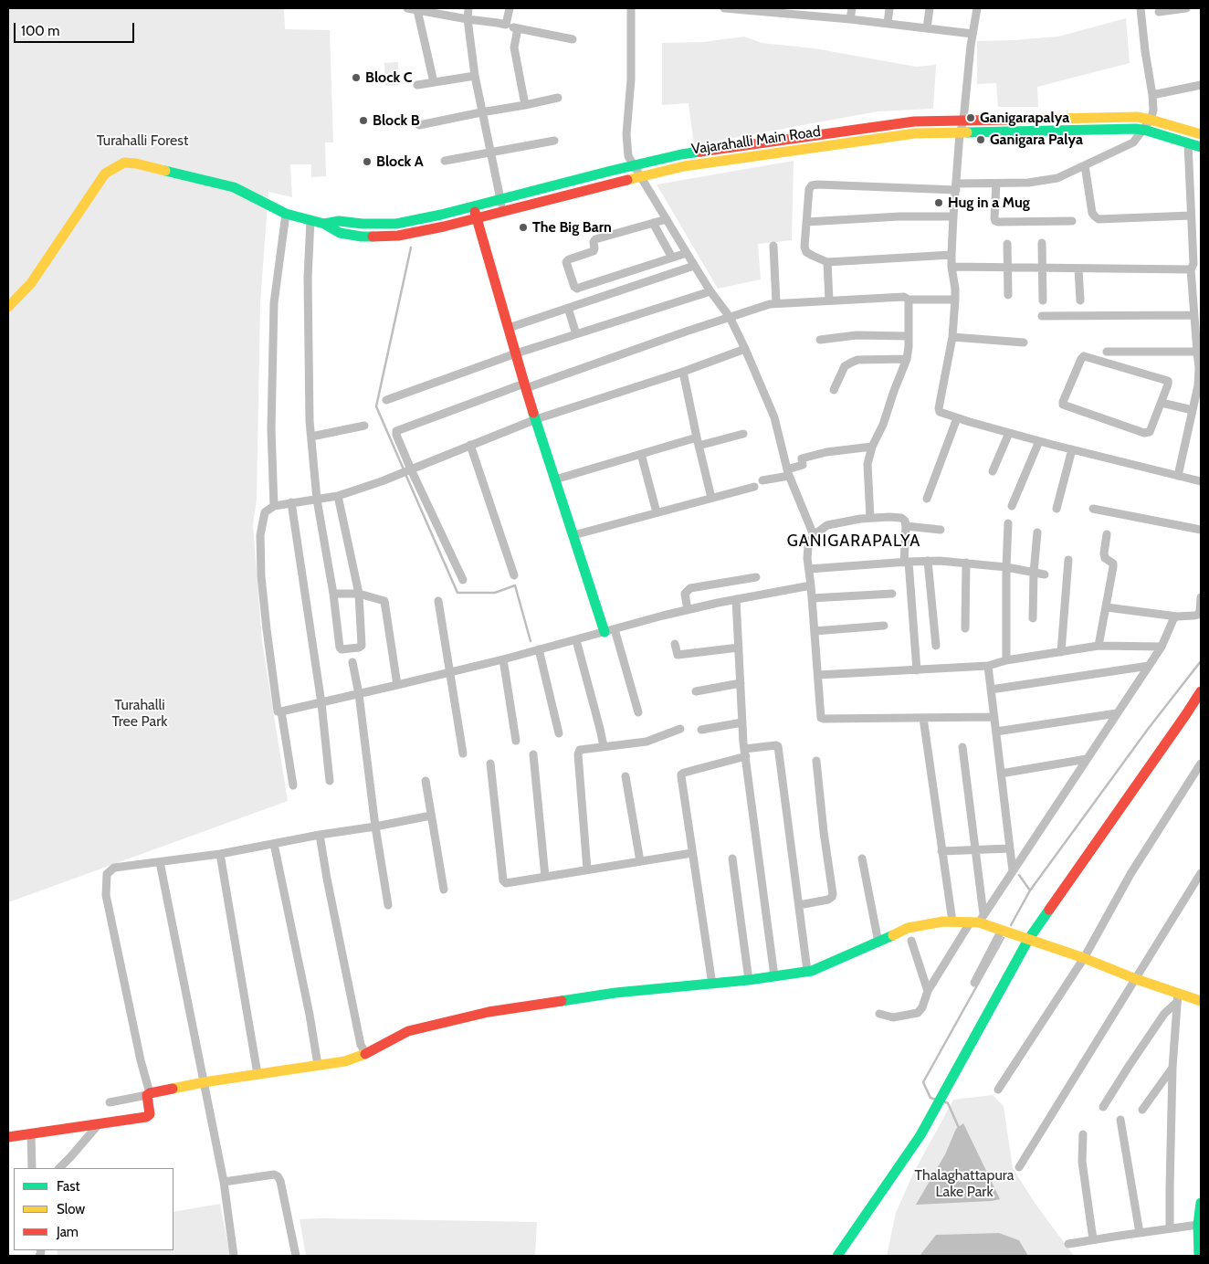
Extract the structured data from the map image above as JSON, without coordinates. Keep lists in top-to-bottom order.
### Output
{
  "streets": {
    "street": ["Vajarahalli Main Road"]
  },
  "districts": ["GANIGARAPALYA"],
  "parks": ["Turahalli Forest", "Turahalli Tree Park", "Thalaghattapura Lake Park"],
  "places": [
    "Block C",
    "Ganigarapalya",
    "Block B",
    "Ganigara Palya",
    "Block A",
    "Hug in a Mug",
    "The Big Barn"
  ],
  "legend": ["Fast", "Slow", "Jam"],
  "scale_bar": "100 m"
}
